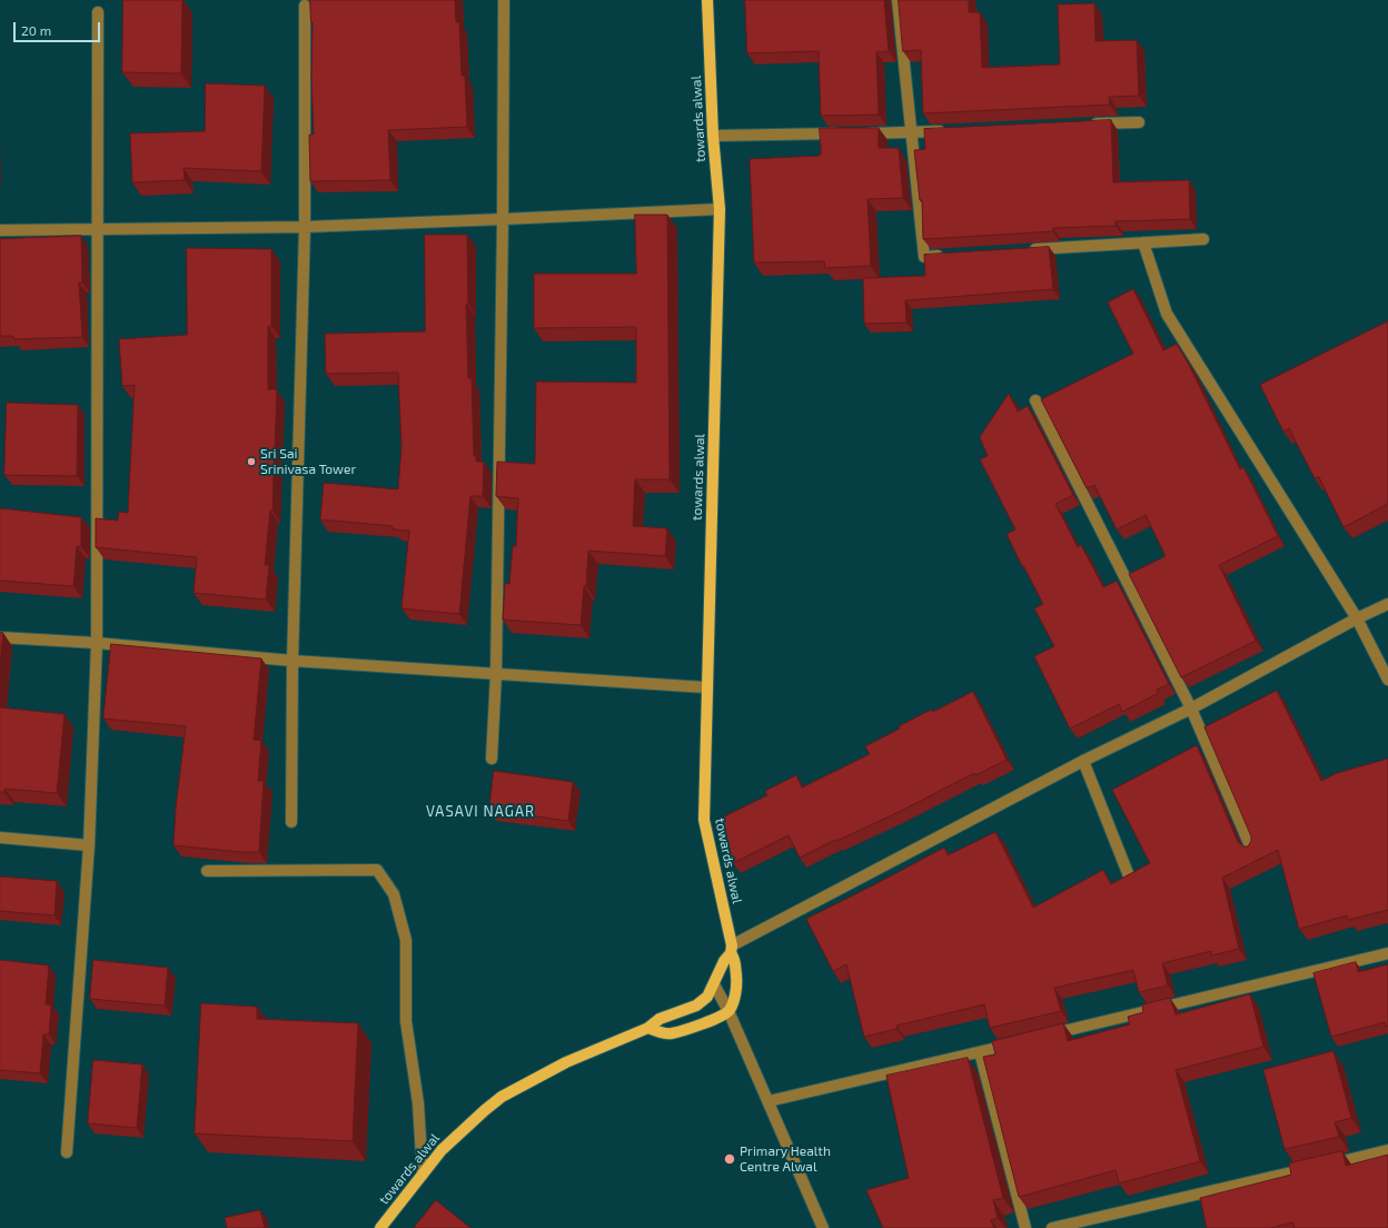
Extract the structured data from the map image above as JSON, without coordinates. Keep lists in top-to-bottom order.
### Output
{
  "streets": {
    "main road": ["towards alwal"]
  },
  "districts": ["VASAVI NAGAR"],
  "places": ["Sri Sai Srinivasa Tower", "Primary Health Centre Alwal"],
  "scale_bar": "20 m"
}
